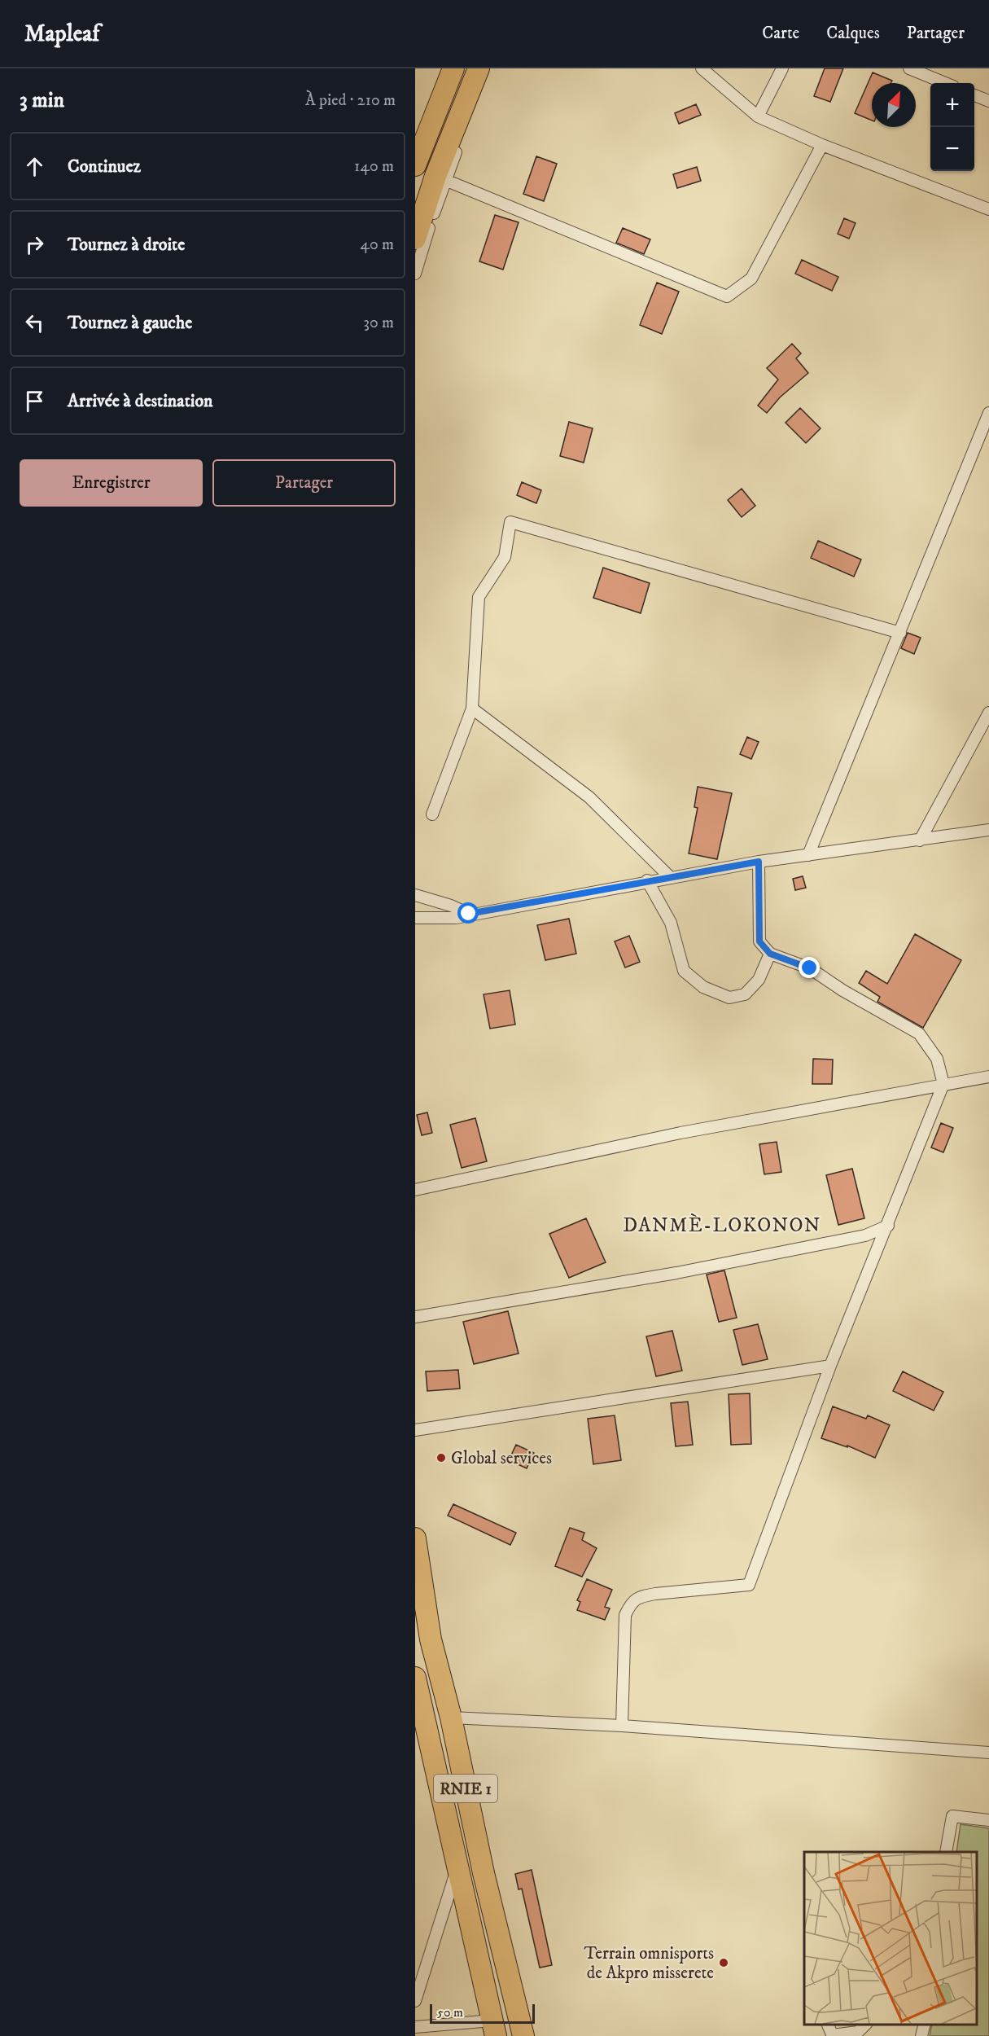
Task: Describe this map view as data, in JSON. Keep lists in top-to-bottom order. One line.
{"streets":{"highway":["RNIE 1"]},"districts":["DANMÈ-LOKONON"],"places":["Global services","Terrain omnisports de Akpro misserete"],"scale_bar":"50 m","north":"top right","page":{"header":"Mapleaf","nav":["Carte","Calques","Partager"],"heading":["3 min","À pied · 210 m"],"map_buttons":["+","−"],"list":[["Continuez","140 m"],["Tournez à droite","40 m"],["Tournez à gauche","30 m"],"Arrivée à destination"],"buttons":["Enregistrer","Partager"],"scale":"50 m"}}
